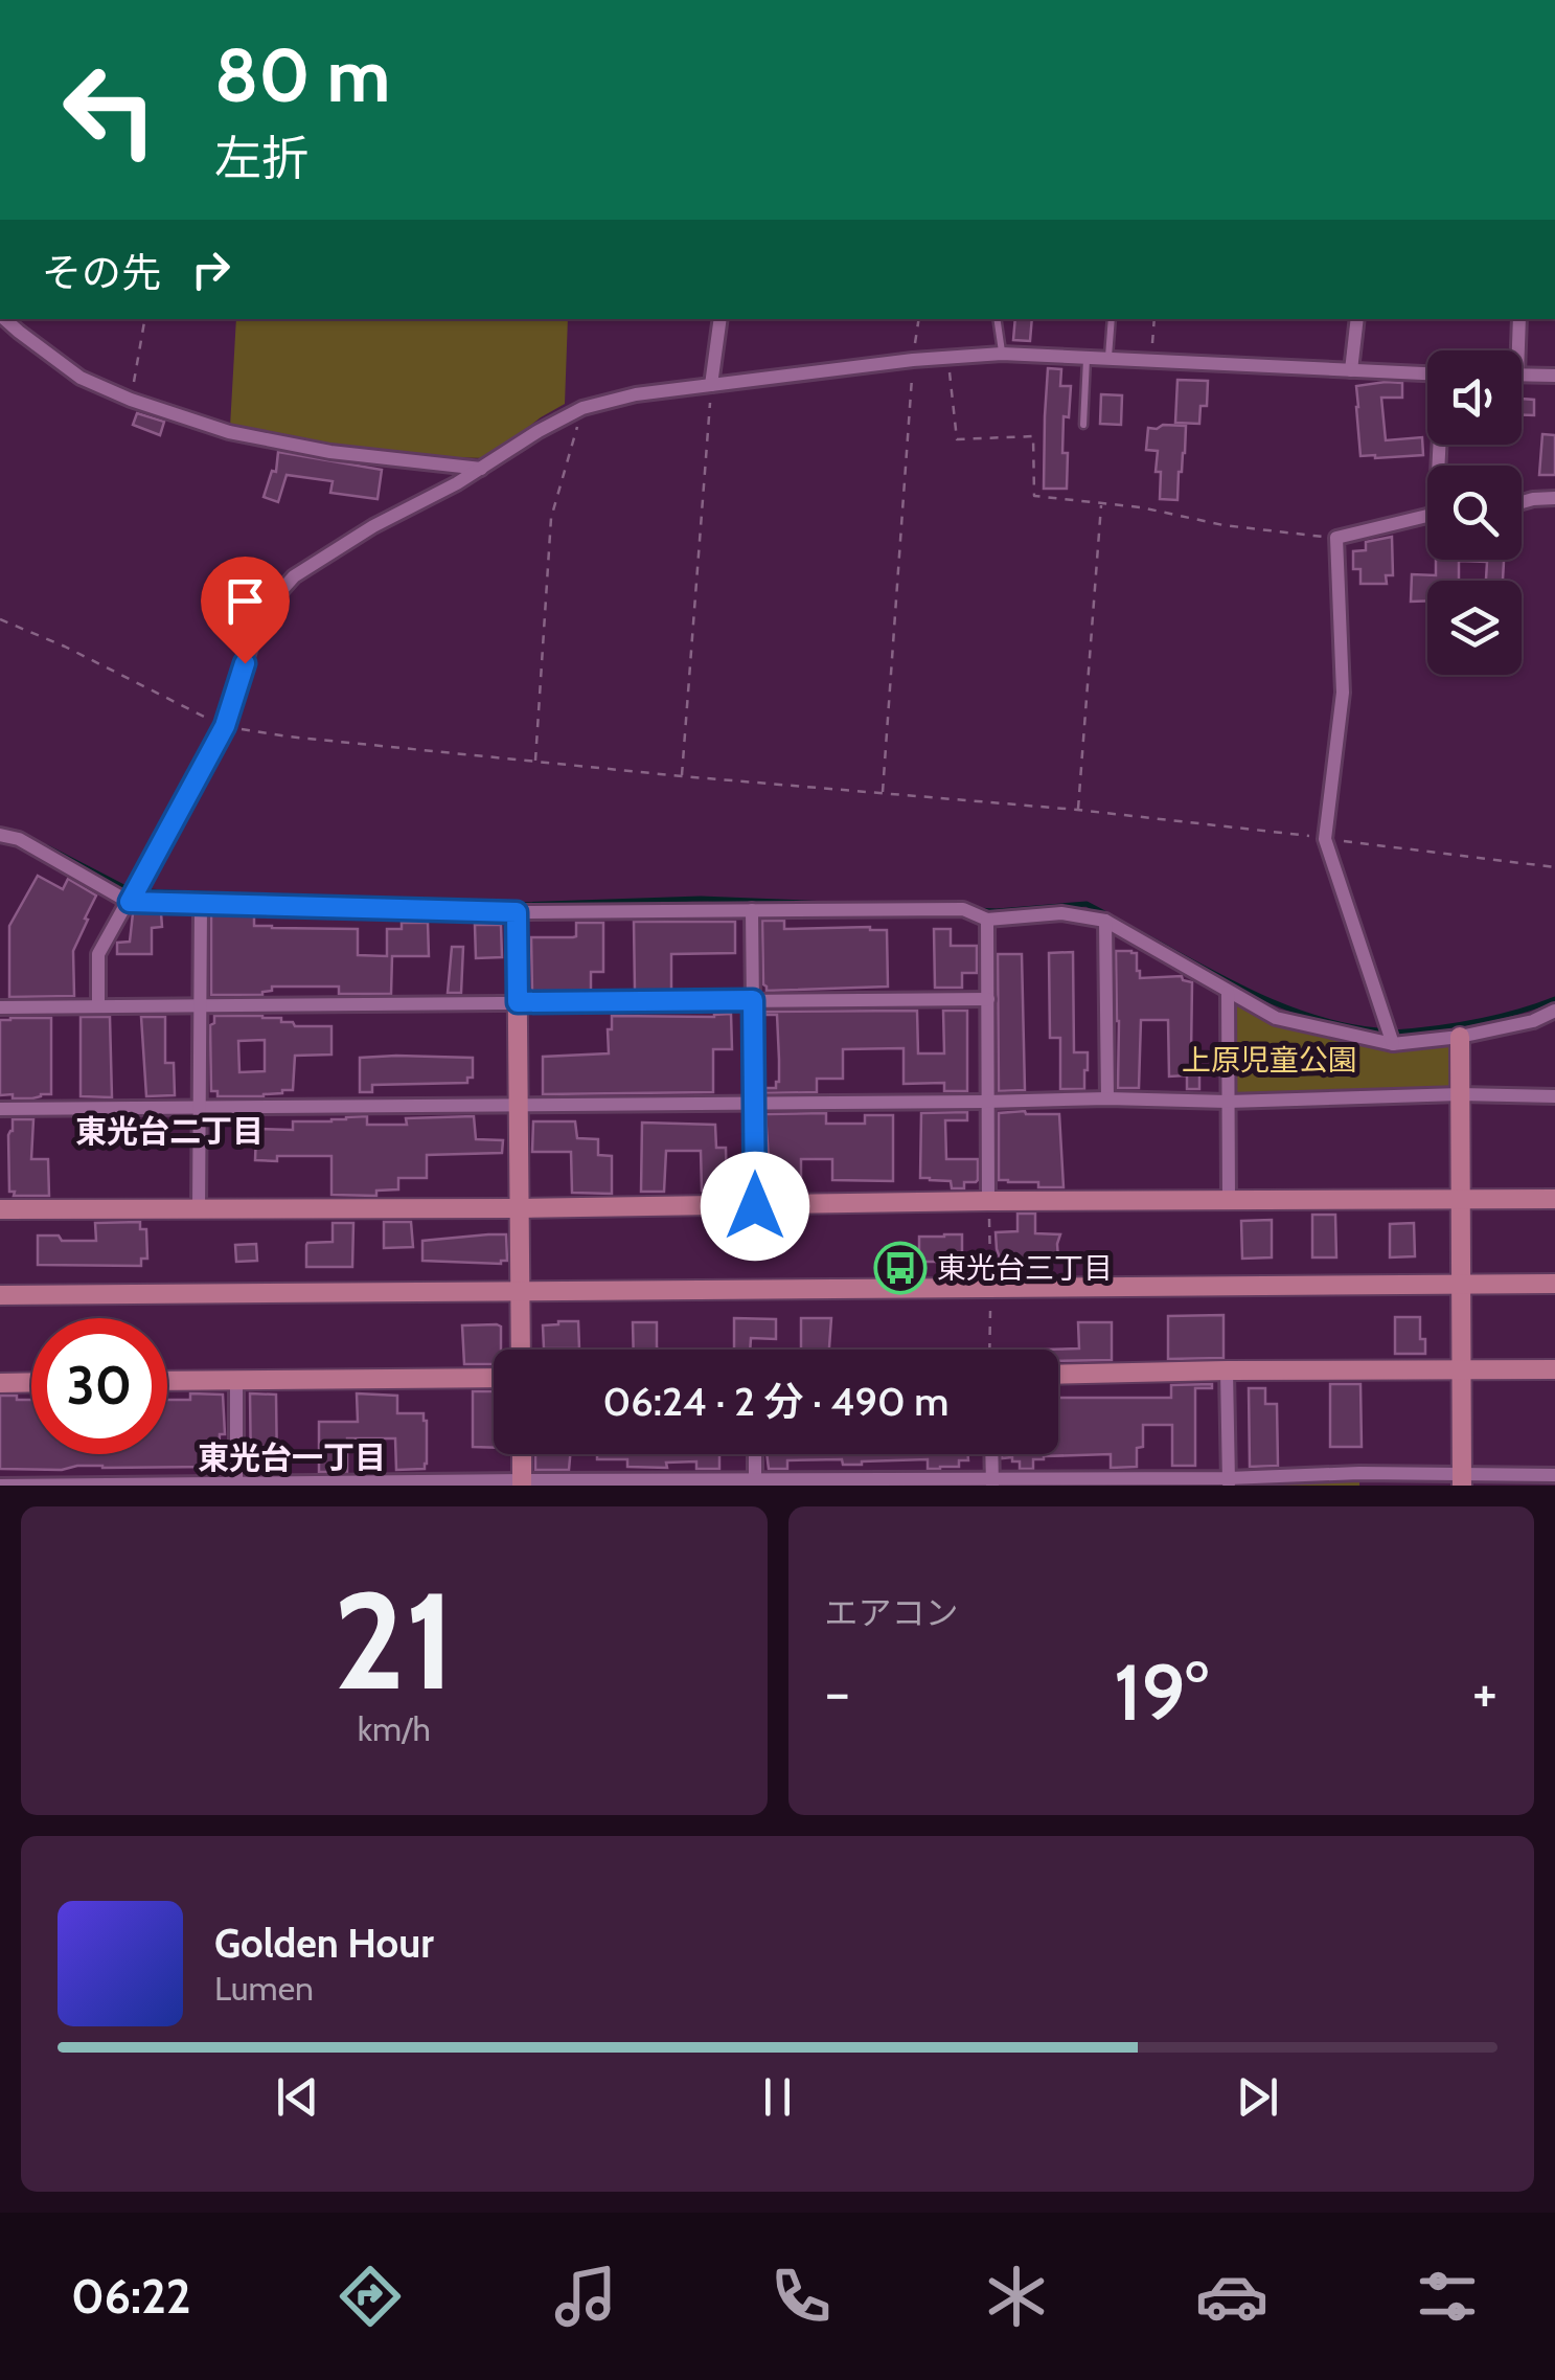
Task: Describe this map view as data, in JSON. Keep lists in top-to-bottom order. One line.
{"districts":["東光台二丁目","東光台一丁目"],"parks":["上原児童公園"],"places":{"bus stop":["東光台三丁目"]},"page":{"turn":["80 m","左折"],"then":"その先","limit":"30","trip":"06:24 · 2 分 · 490 m","tile":[["21","km/h"],"エアコン"],"heat":["−","19°","+"],"song":["Golden Hour","Lumen"],"tabs":"06:22"}}
